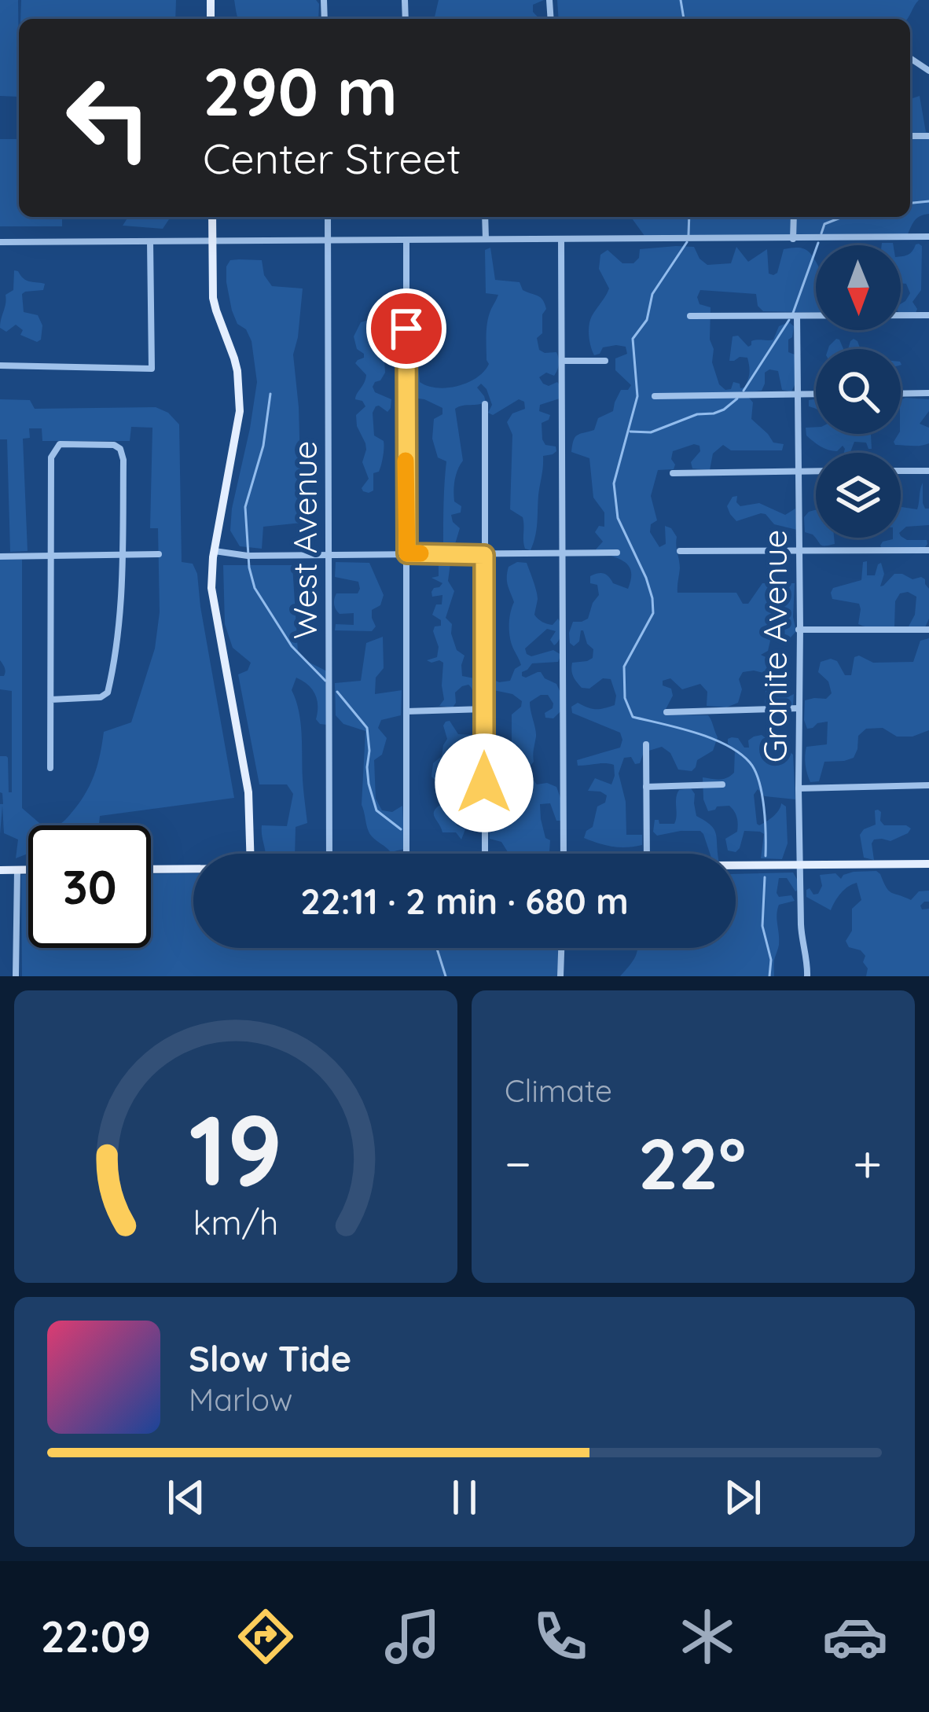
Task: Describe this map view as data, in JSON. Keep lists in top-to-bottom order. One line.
{"streets":{"street":["West Avenue","Granite Avenue"]},"north":"bottom","page":{"turn":["290 m","Center Street"],"limit":"30","trip":"22:11 · 2 min · 680 m","tile":"Climate","heat":["−","22°","+"],"song":["Slow Tide","Marlow"],"tabs":"22:09","gauge":["19","km/h"]}}
